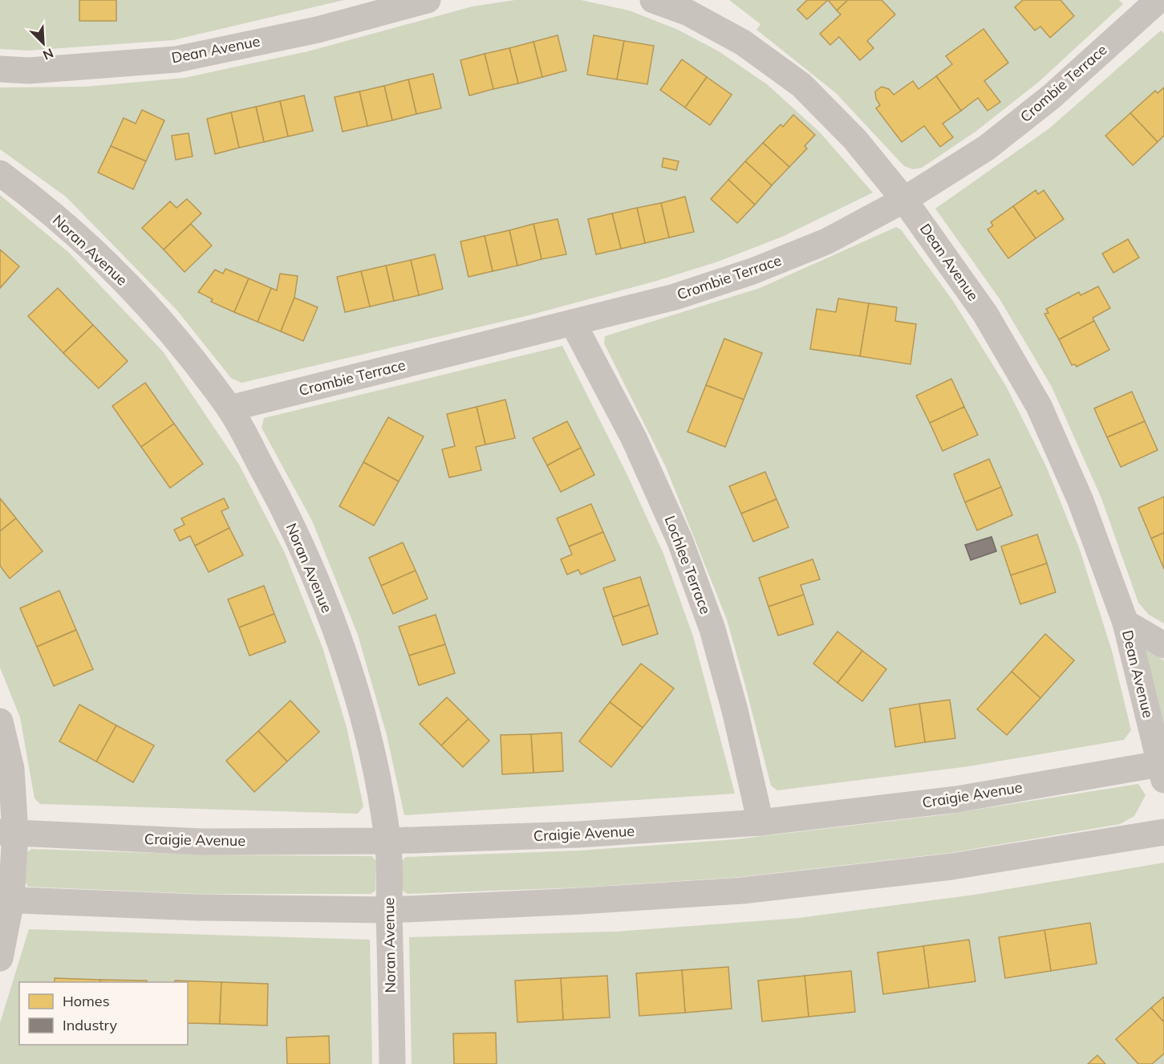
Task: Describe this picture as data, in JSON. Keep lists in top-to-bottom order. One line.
{"streets":{"street":["Dean Avenue","Crombie Terrace","Noran Avenue","Lochlee Terrace","Craigie Avenue"]},"crossings":[["Dean Avenue","Crombie Terrace"],["Dean Avenue","Craigie Avenue"],["Crombie Terrace","Noran Avenue"],["Crombie Terrace","Lochlee Terrace"],["Noran Avenue","Craigie Avenue"],["Lochlee Terrace","Craigie Avenue"]],"legend":["Homes","Industry"],"north":"bottom right"}
